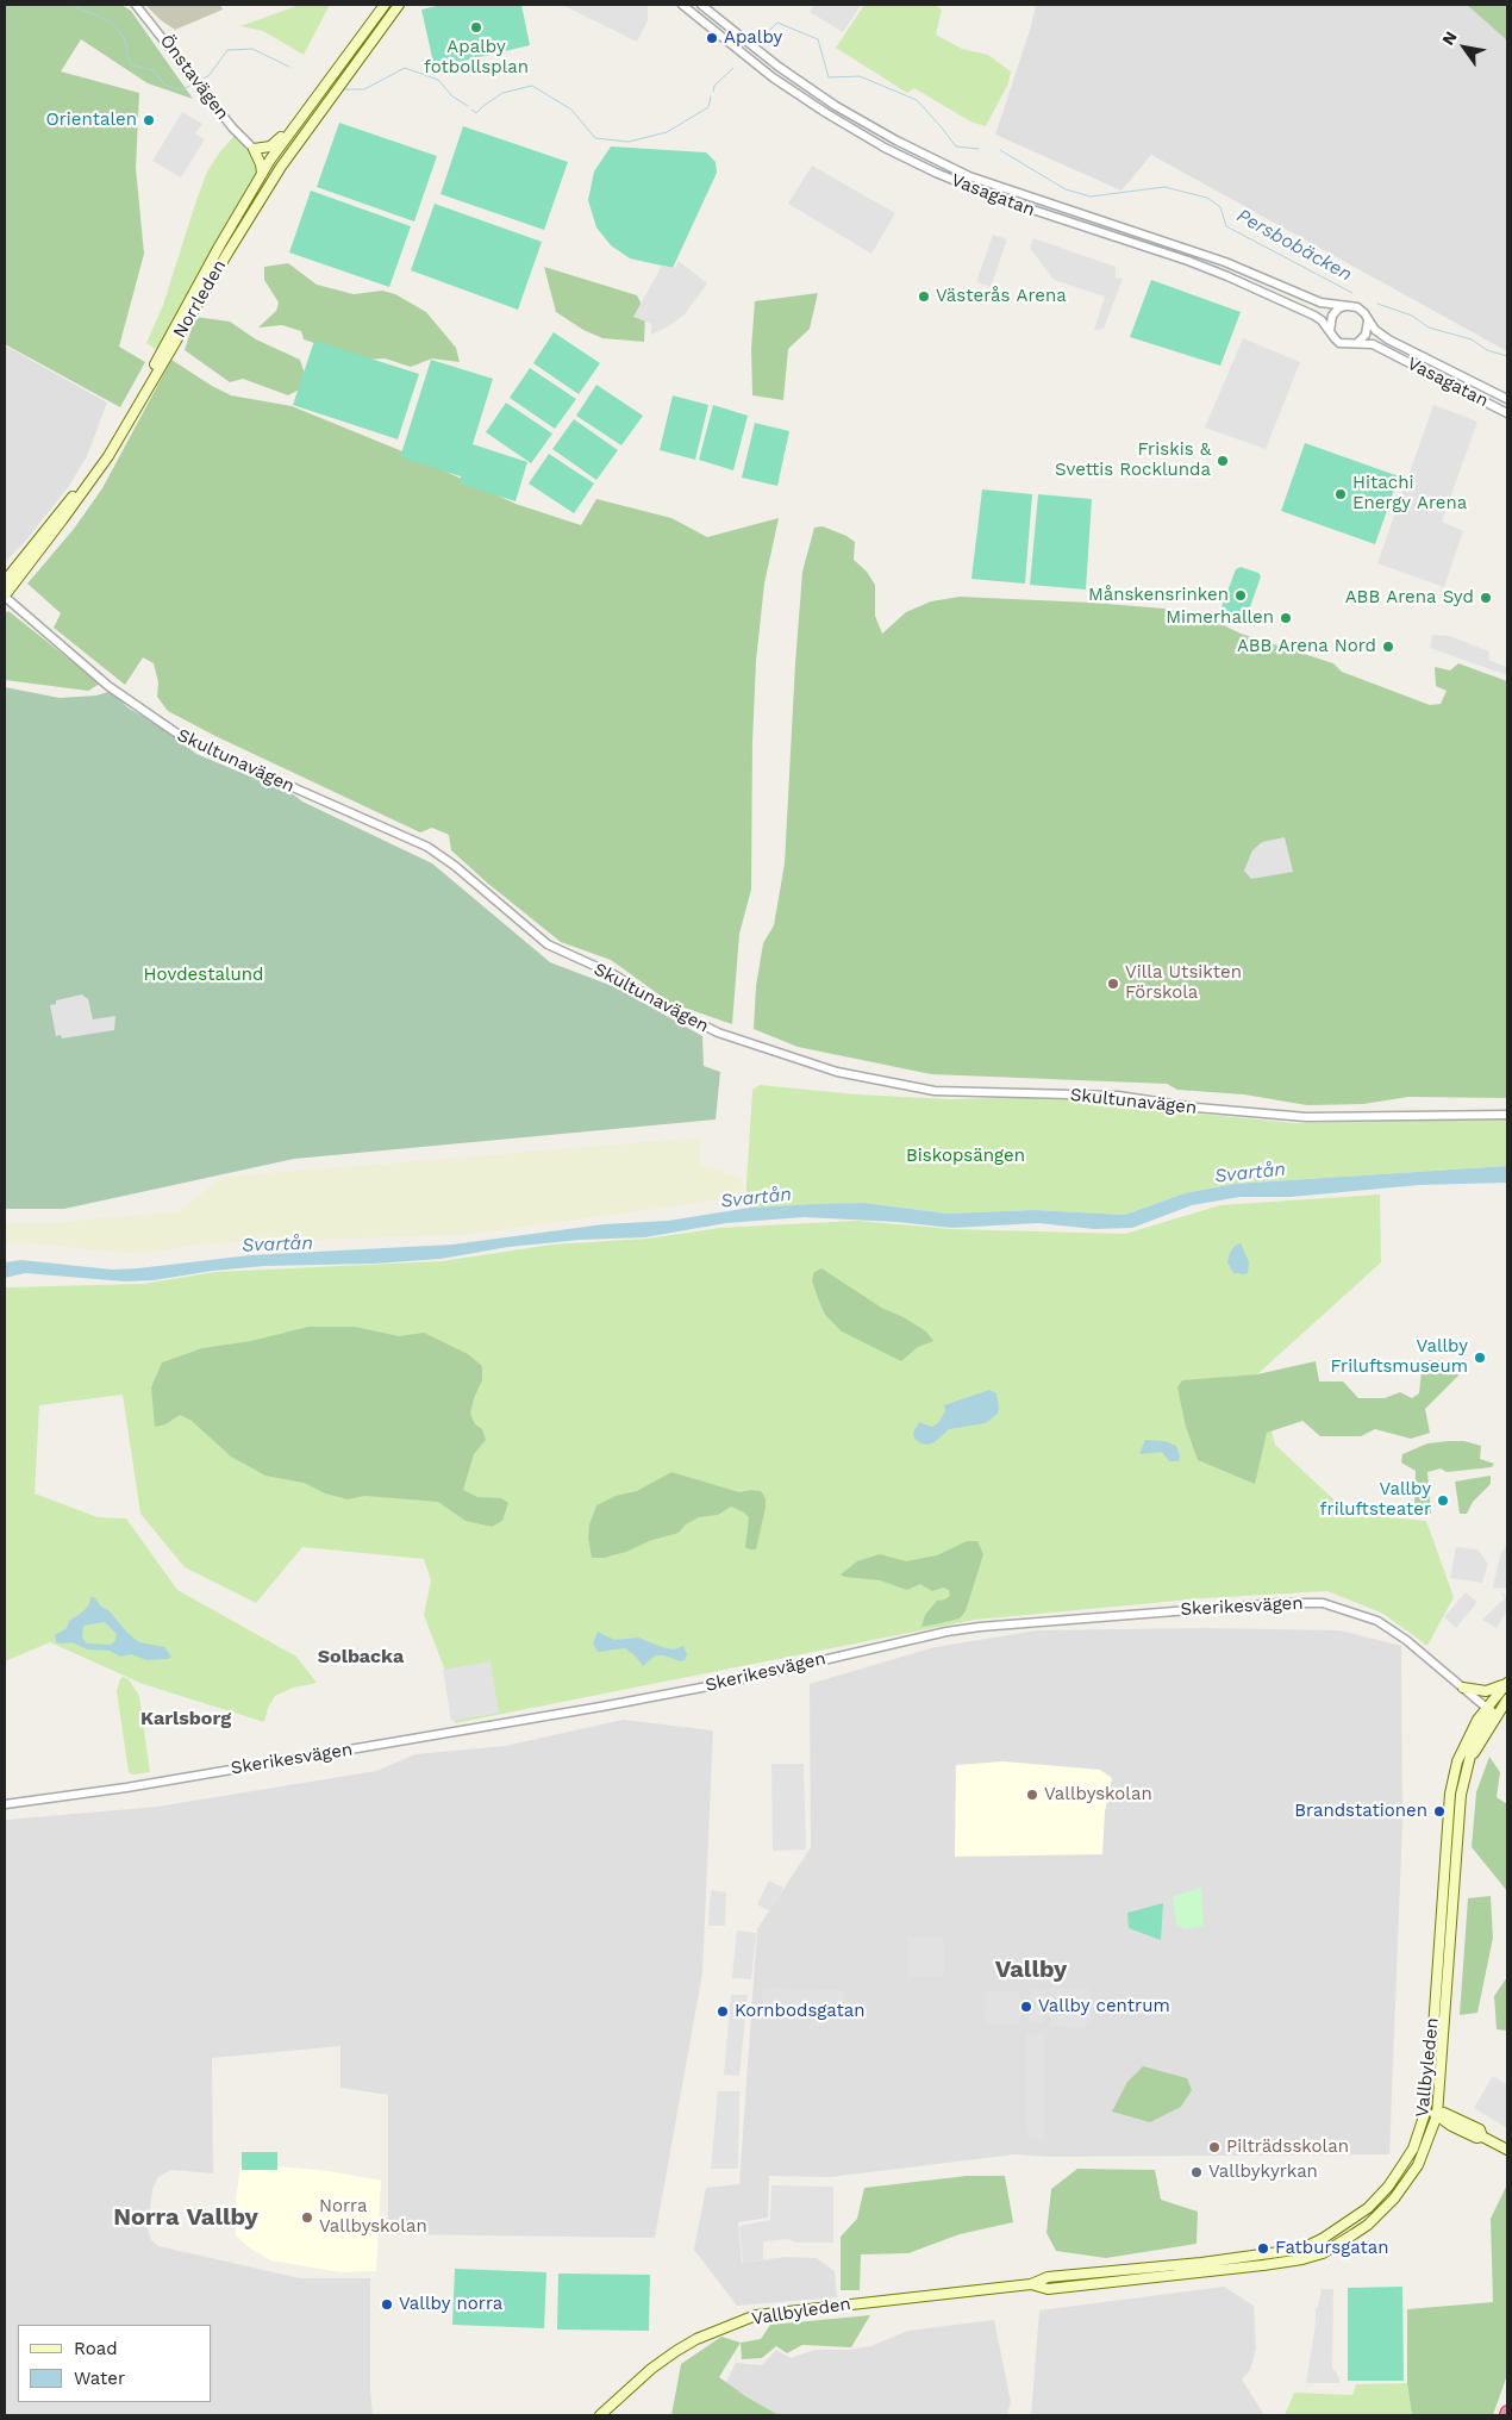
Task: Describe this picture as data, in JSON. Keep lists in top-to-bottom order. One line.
{"streets":{"main road":["Norrleden","Vallbyleden"],"street":["Önstavägen","Vasagatan","Skultunavägen","Skerikesvägen"]},"crossings":[["Norrleden","Skultunavägen"],["Skerikesvägen","Vallbyleden"]],"districts":["Solbacka","Karlsborg","Vallby","Norra Vallby"],"water":["Persbobäcken","Svartån"],"parks":["Hovdestalund","Biskopsängen"],"places":["Apalby fotbollsplan","Apalby","Orientalen","Västerås Arena","Friskis & Svettis Rocklunda","Hitachi Energy Arena","Månskensrinken","ABB Arena Syd","Mimerhallen","ABB Arena Nord","Villa Utsikten Förskola","Vallby Friluftsmuseum","Vallby friluftsteater","Vallbyskolan","Brandstationen","Vallby centrum","Kornbodsgatan","Pilträdsskolan","Vallbykyrkan","Norra Vallbyskolan","Fatbursgatan","Vallby norra"],"legend":["Road","Water"],"north":"top left"}
